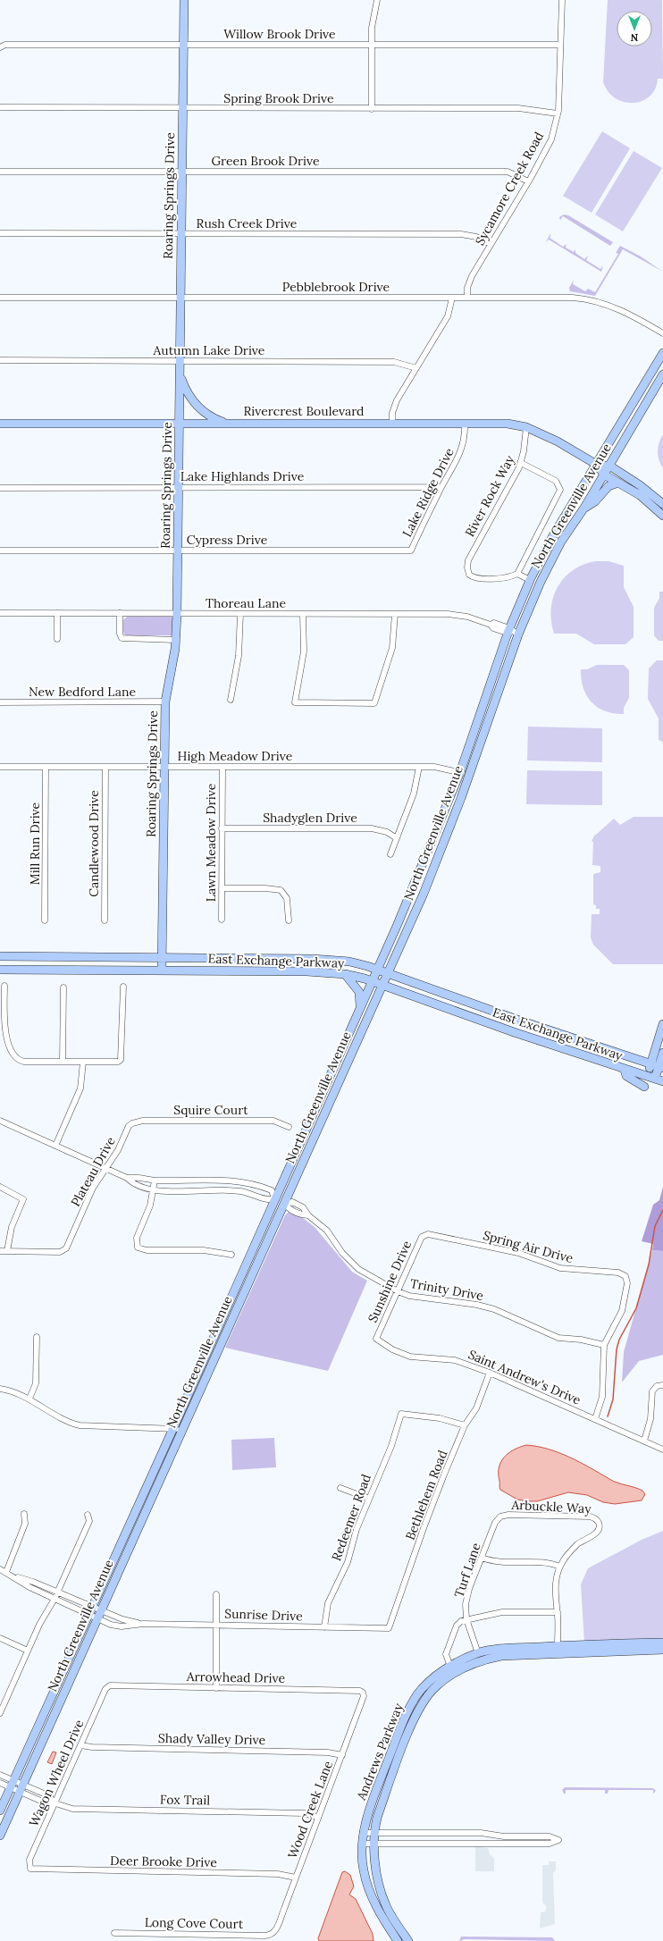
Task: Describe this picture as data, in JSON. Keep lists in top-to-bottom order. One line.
{"streets":{"main road":["Roaring Springs Drive","Rivercrest Boulevard","North Greenville Avenue","East Exchange Parkway","Andrews Parkway"],"street":["Willow Brook Drive","Spring Brook Drive","Green Brook Drive","Sycamore Creek Road","Rush Creek Drive","Pebblebrook Drive","Autumn Lake Drive","Lake Highlands Drive","Lake Ridge Drive","River Rock Way","Cypress Drive","Thoreau Lane","New Bedford Lane","High Meadow Drive","Shadyglen Drive","Lawn Meadow Drive","Mill Run Drive","Candlewood Drive","Squire Court","Plateau Drive","Spring Air Drive","Sunshine Drive","Trinity Drive","Saint Andrew's Drive","Bethlehem Road","Arbuckle Way","Redeemer Road","Turf Lane","Sunrise Drive","Arrowhead Drive","Shady Valley Drive","Wagon Wheel Drive","Fox Trail","Wood Creek Lane","Deer Brooke Drive","Long Cove Court"]},"crossings":[["Willow Brook Drive","Sycamore Creek Road"],["Willow Brook Drive","Roaring Springs Drive"],["Spring Brook Drive","Sycamore Creek Road"],["Spring Brook Drive","Roaring Springs Drive"],["Green Brook Drive","Sycamore Creek Road"],["Green Brook Drive","Roaring Springs Drive"],["Sycamore Creek Road","Rush Creek Drive"],["Sycamore Creek Road","Pebblebrook Drive"],["Roaring Springs Drive","Rush Creek Drive"],["Roaring Springs Drive","Pebblebrook Drive"],["Roaring Springs Drive","Autumn Lake Drive"],["Roaring Springs Drive","Rivercrest Boulevard"],["Roaring Springs Drive","Lake Highlands Drive"],["Roaring Springs Drive","Cypress Drive"],["Roaring Springs Drive","Thoreau Lane"],["Roaring Springs Drive","New Bedford Lane"],["Roaring Springs Drive","High Meadow Drive"],["Roaring Springs Drive","East Exchange Parkway"],["Rivercrest Boulevard","Lake Ridge Drive"],["Rivercrest Boulevard","River Rock Way"],["Rivercrest Boulevard","North Greenville Avenue"],["Lake Highlands Drive","Lake Ridge Drive"],["Lake Ridge Drive","Cypress Drive"],["North Greenville Avenue","Thoreau Lane"],["North Greenville Avenue","High Meadow Drive"],["North Greenville Avenue","East Exchange Parkway"],["North Greenville Avenue","Trinity Drive"],["North Greenville Avenue","Sunrise Drive"],["North Greenville Avenue","Fox Trail"],["High Meadow Drive","Lawn Meadow Drive"],["High Meadow Drive","Mill Run Drive"],["High Meadow Drive","Candlewood Drive"],["Shadyglen Drive","Lawn Meadow Drive"],["Squire Court","Plateau Drive"],["Spring Air Drive","Sunshine Drive"],["Spring Air Drive","Trinity Drive"],["Sunshine Drive","Trinity Drive"],["Sunshine Drive","Saint Andrew's Drive"],["Saint Andrew's Drive","Bethlehem Road"],["Bethlehem Road","Redeemer Road"],["Bethlehem Road","Sunrise Drive"],["Arbuckle Way","Turf Lane"],["Redeemer Road","Sunrise Drive"],["Turf Lane","Andrews Parkway"],["Arrowhead Drive","Wagon Wheel Drive"],["Arrowhead Drive","Wood Creek Lane"],["Shady Valley Drive","Wagon Wheel Drive"],["Shady Valley Drive","Wood Creek Lane"],["Wagon Wheel Drive","Fox Trail"],["Wagon Wheel Drive","Deer Brooke Drive"],["Fox Trail","Wood Creek Lane"],["Wood Creek Lane","Deer Brooke Drive"],["Wood Creek Lane","Long Cove Court"]],"north":"bottom"}
